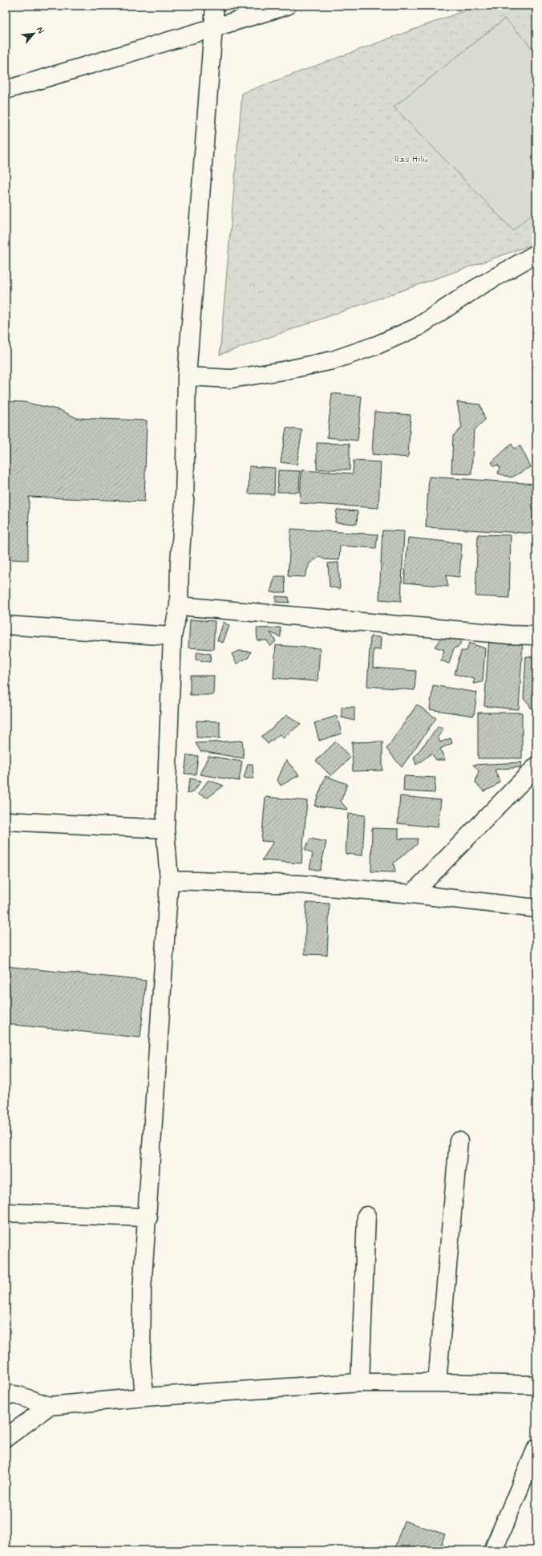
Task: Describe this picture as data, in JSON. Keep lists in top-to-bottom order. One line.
{"parks":["Ras Hilu"],"north":"top right"}
